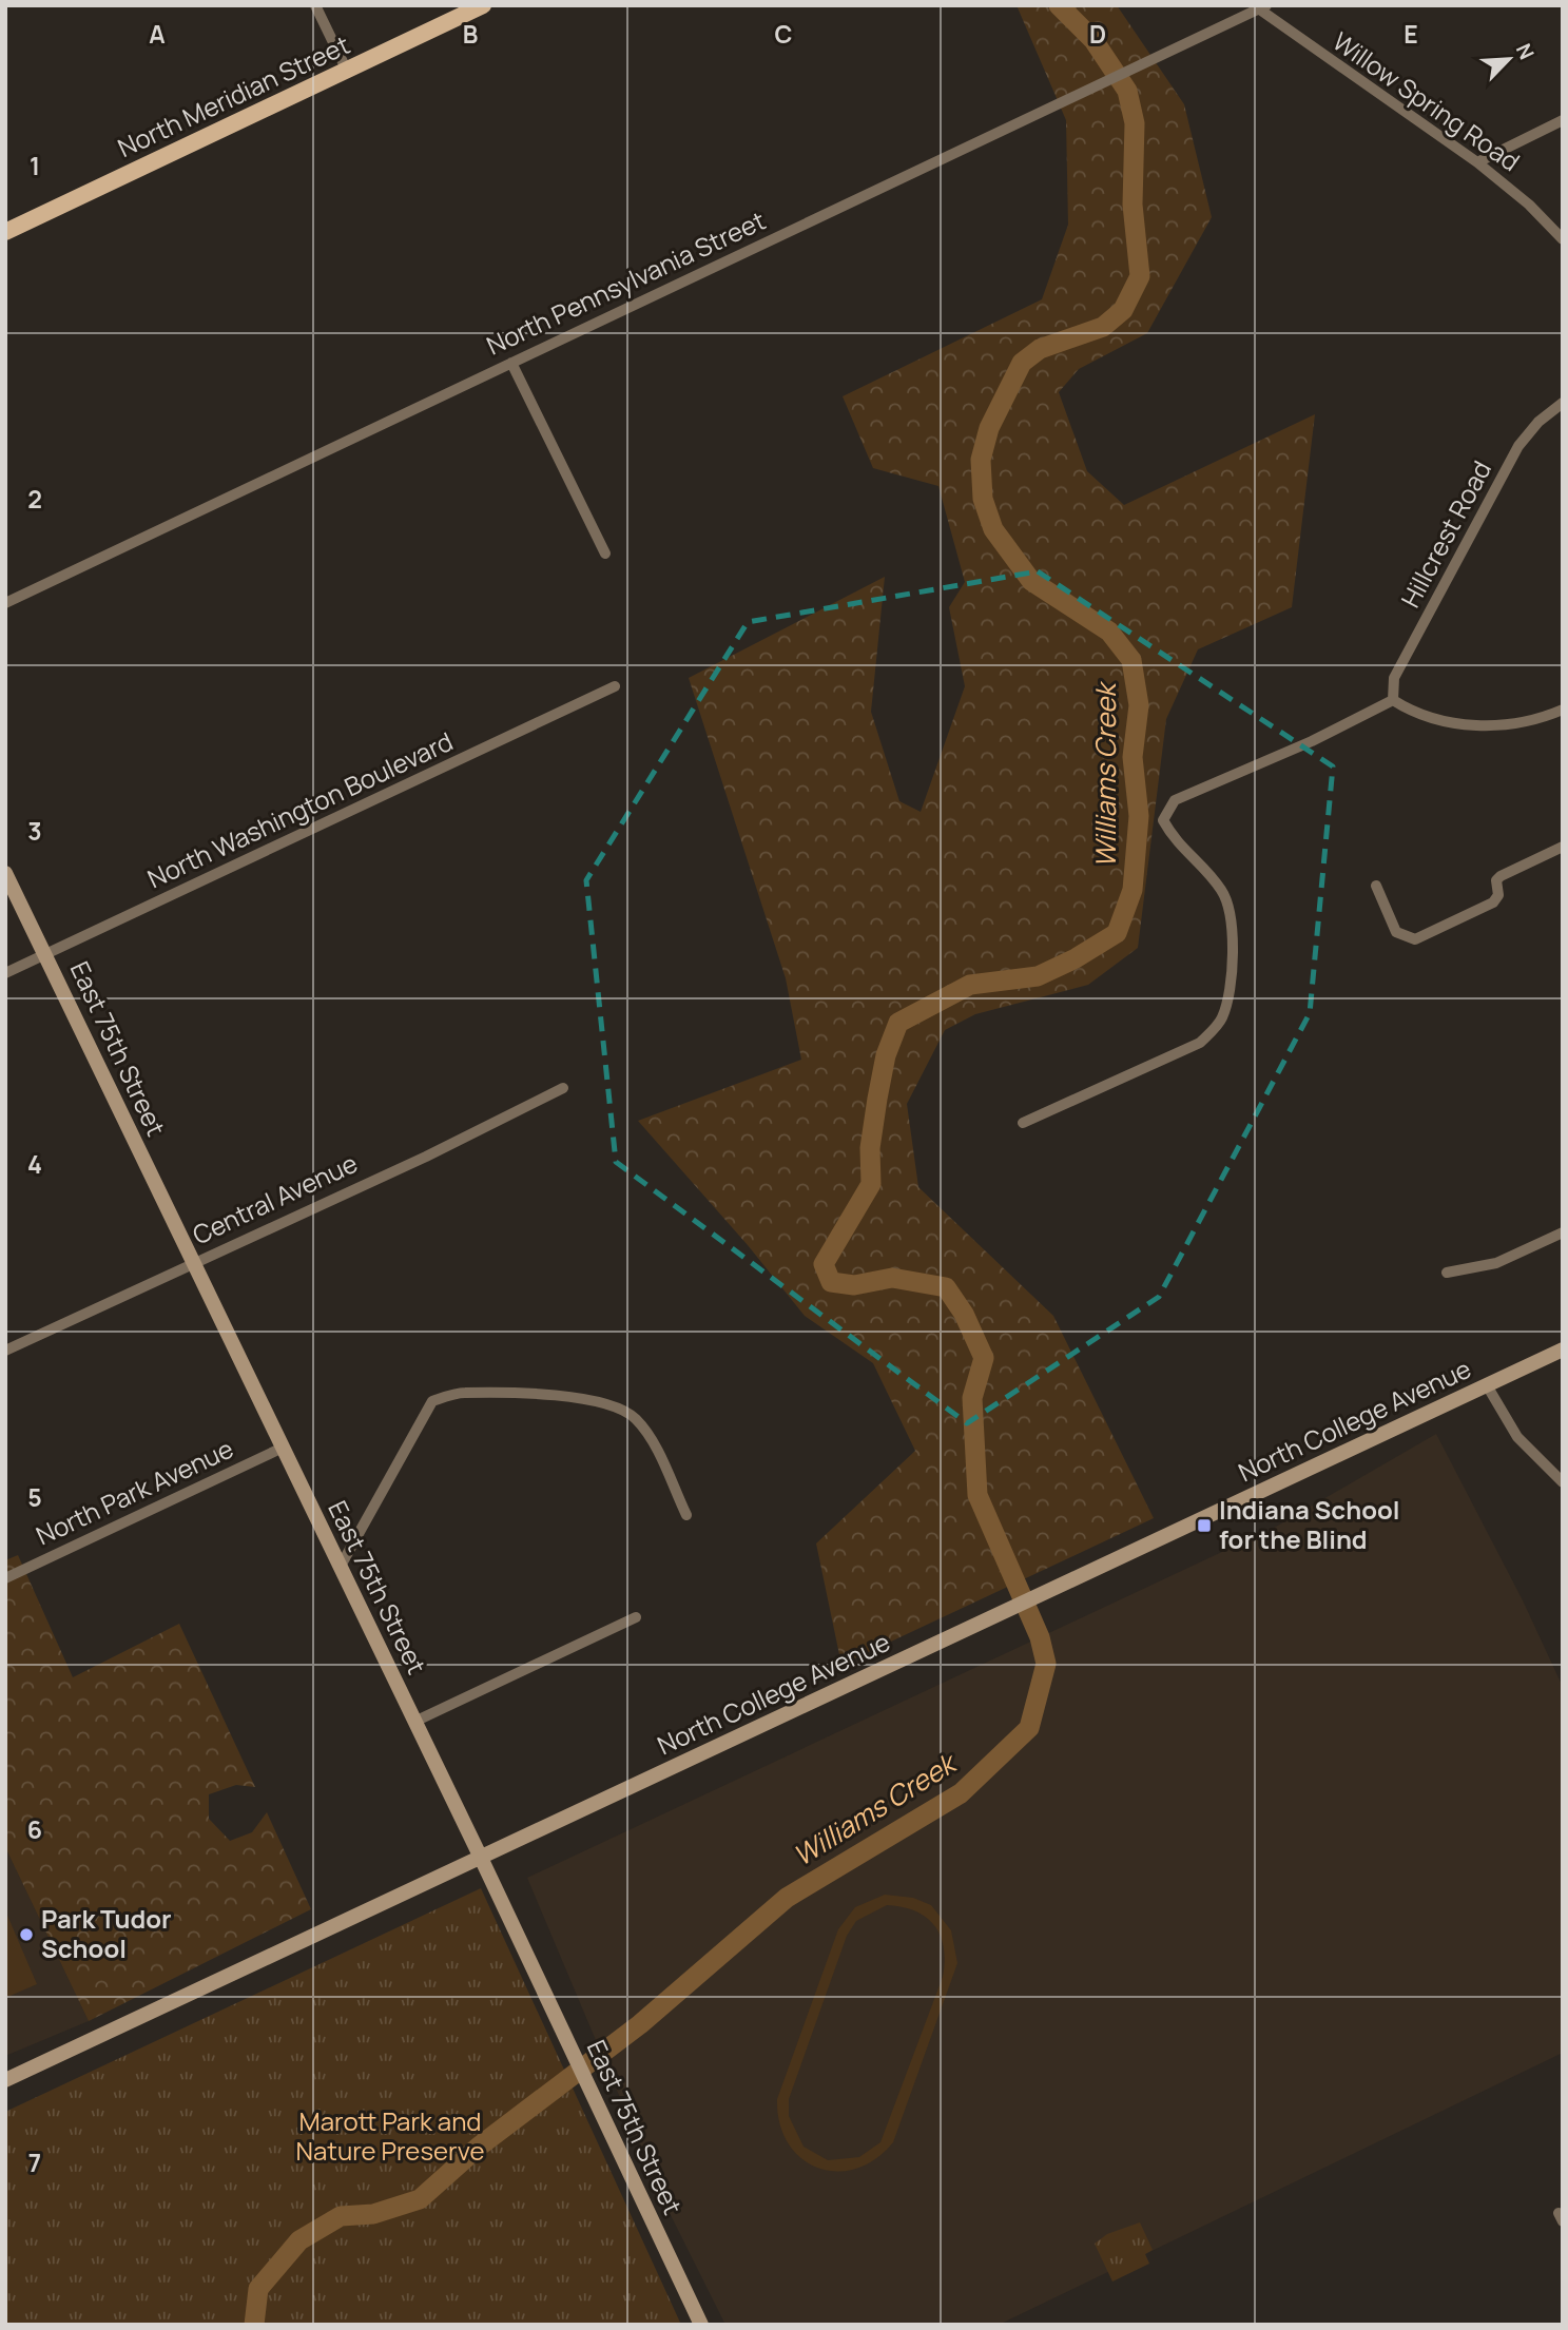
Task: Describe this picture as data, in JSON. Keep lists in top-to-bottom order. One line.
{"streets":{"main road":["North Meridian Street","East 75th Street","North College Avenue"],"street":["Willow Spring Road","North Pennsylvania Street","Hillcrest Road","North Washington Boulevard","Central Avenue","North Park Avenue"]},"crossings":[["Willow Spring Road","North Pennsylvania Street"],["North Washington Boulevard","East 75th Street"],["East 75th Street","Central Avenue"],["East 75th Street","North College Avenue"],["East 75th Street","North Park Avenue"]],"water":["Williams Creek"],"parks":["Marott Park and Nature Preserve"],"places":{"transit":["Indiana School for the Blind"],"other":["Park Tudor School"]},"north":"top right","grid":{"columns":["A","B","C","D","E"],"rows":["1","2","3","4","5","6","7"]}}
